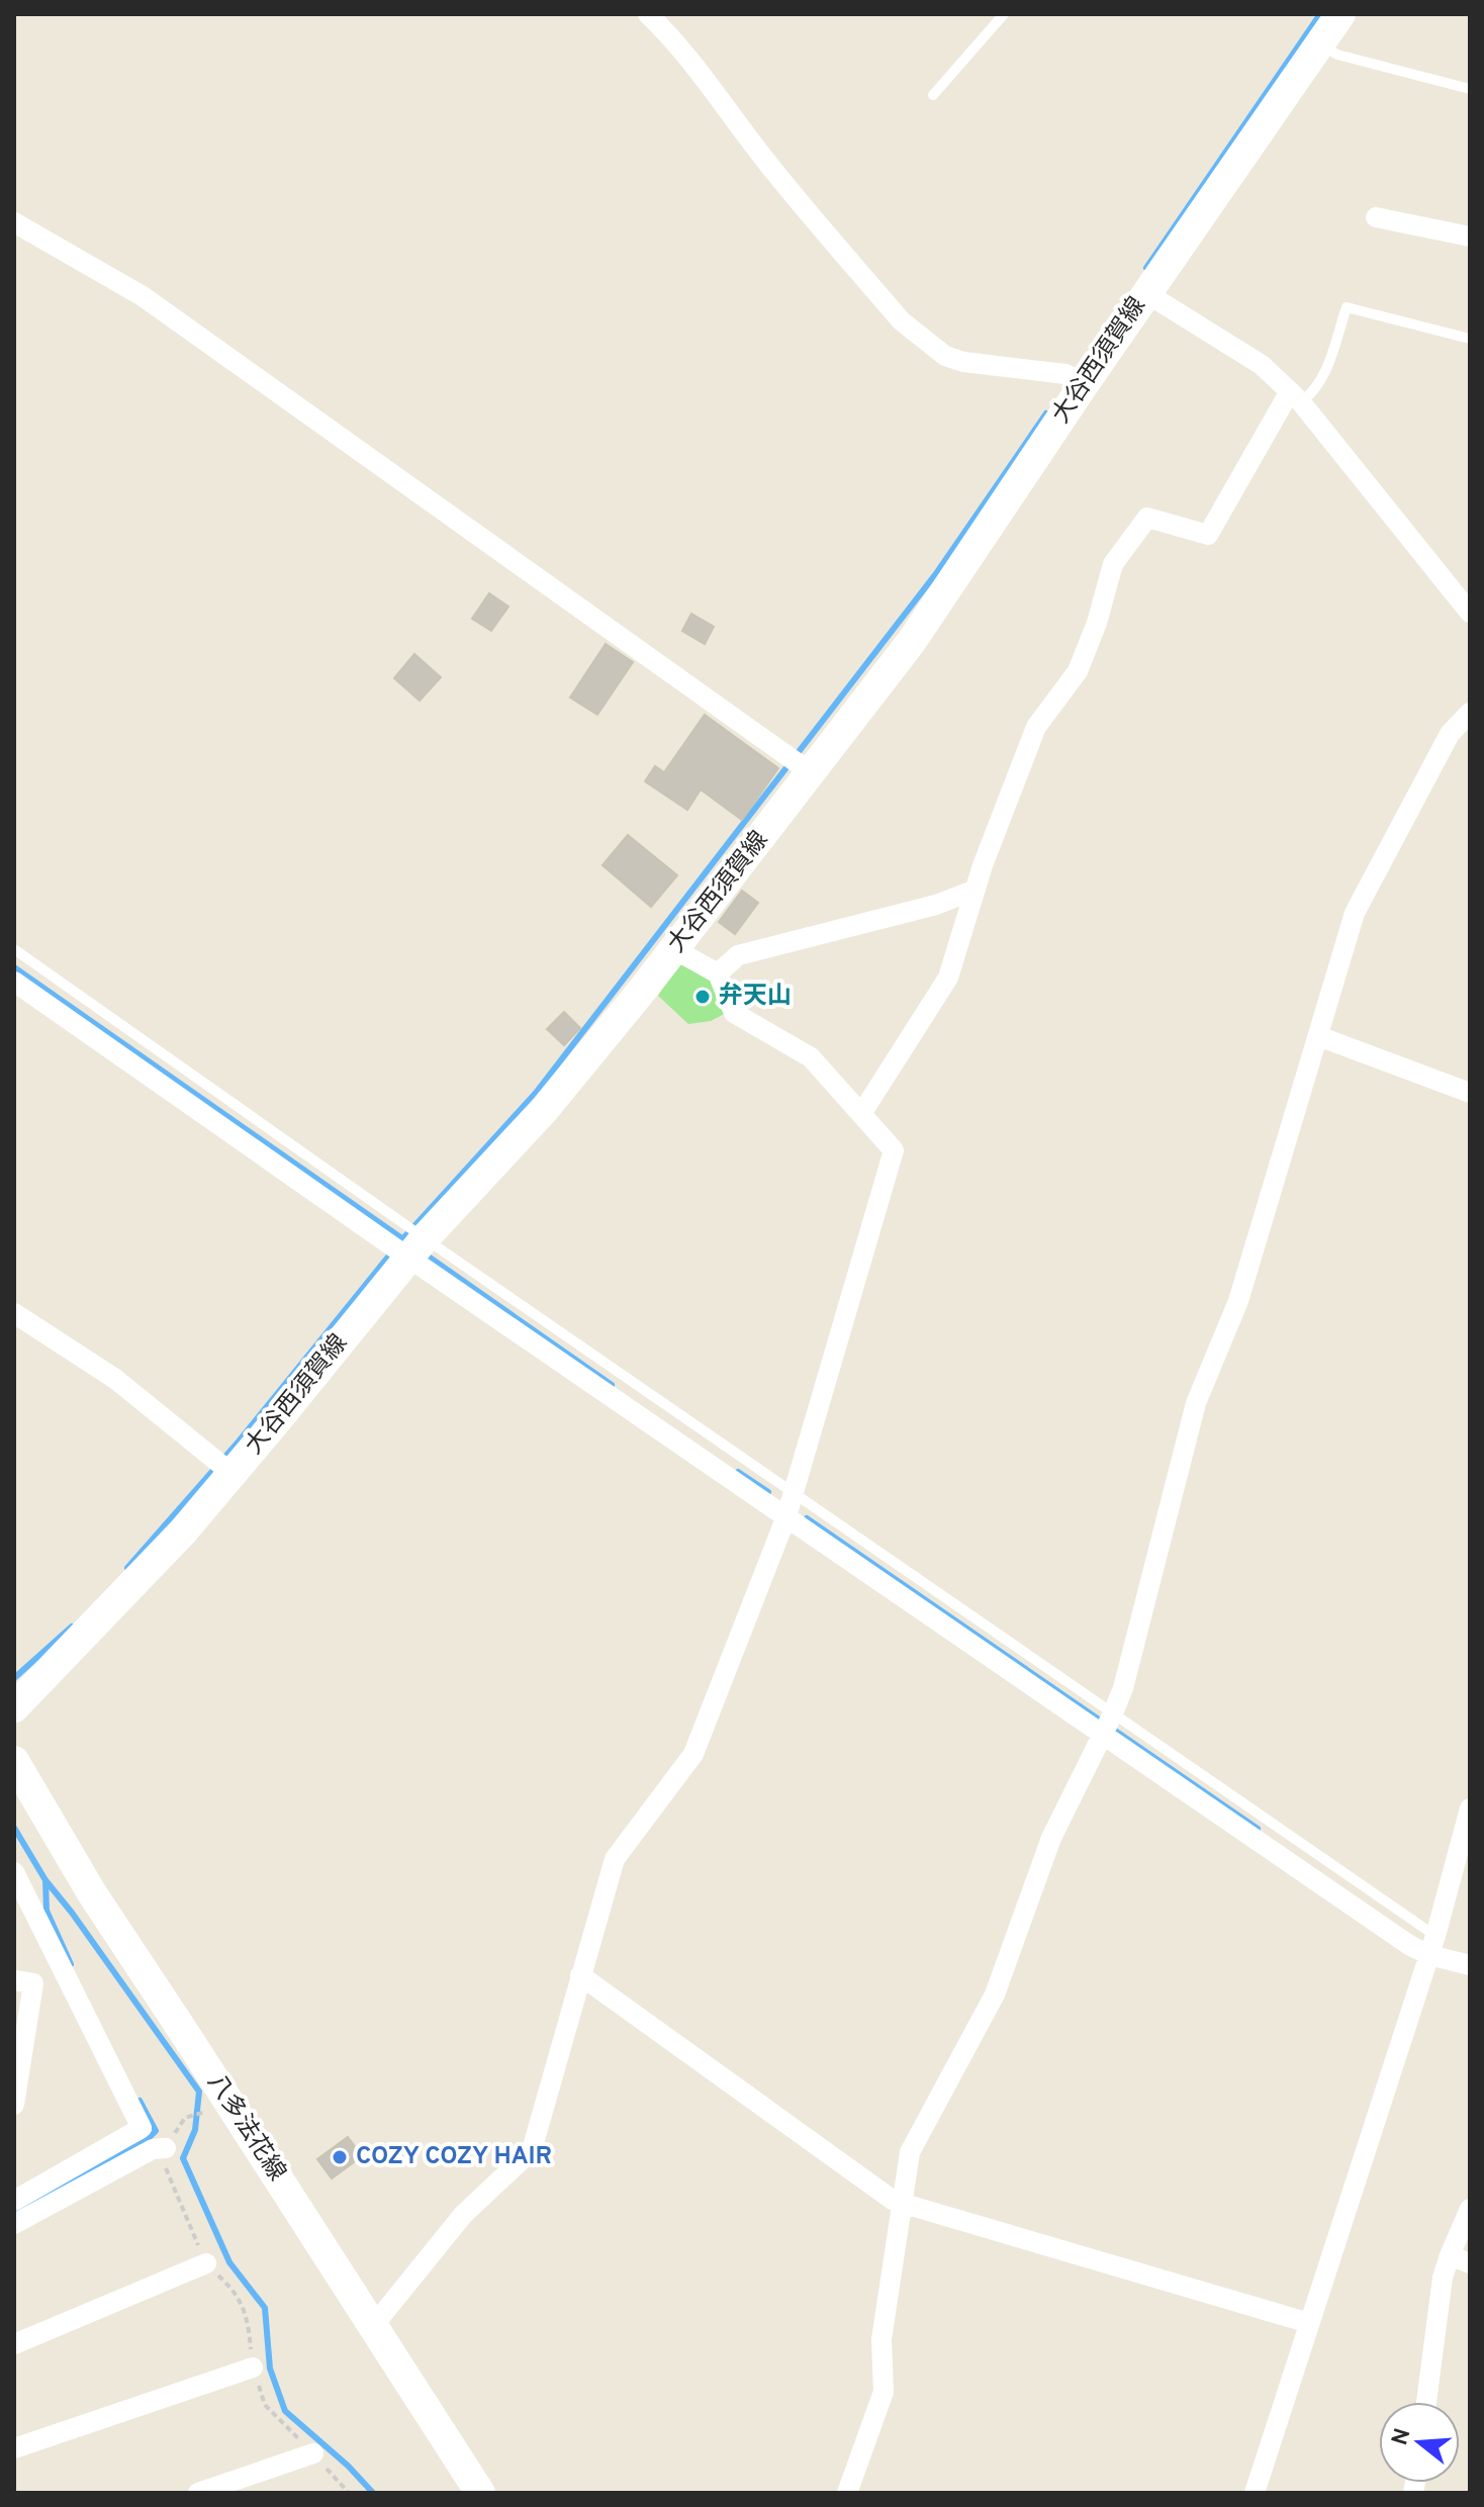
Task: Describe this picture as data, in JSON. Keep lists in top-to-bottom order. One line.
{"streets":{"main road":["大谷西須賀線","八多法花線"]},"places":["弁天山","COZY COZY HAIR"],"north":"left"}
